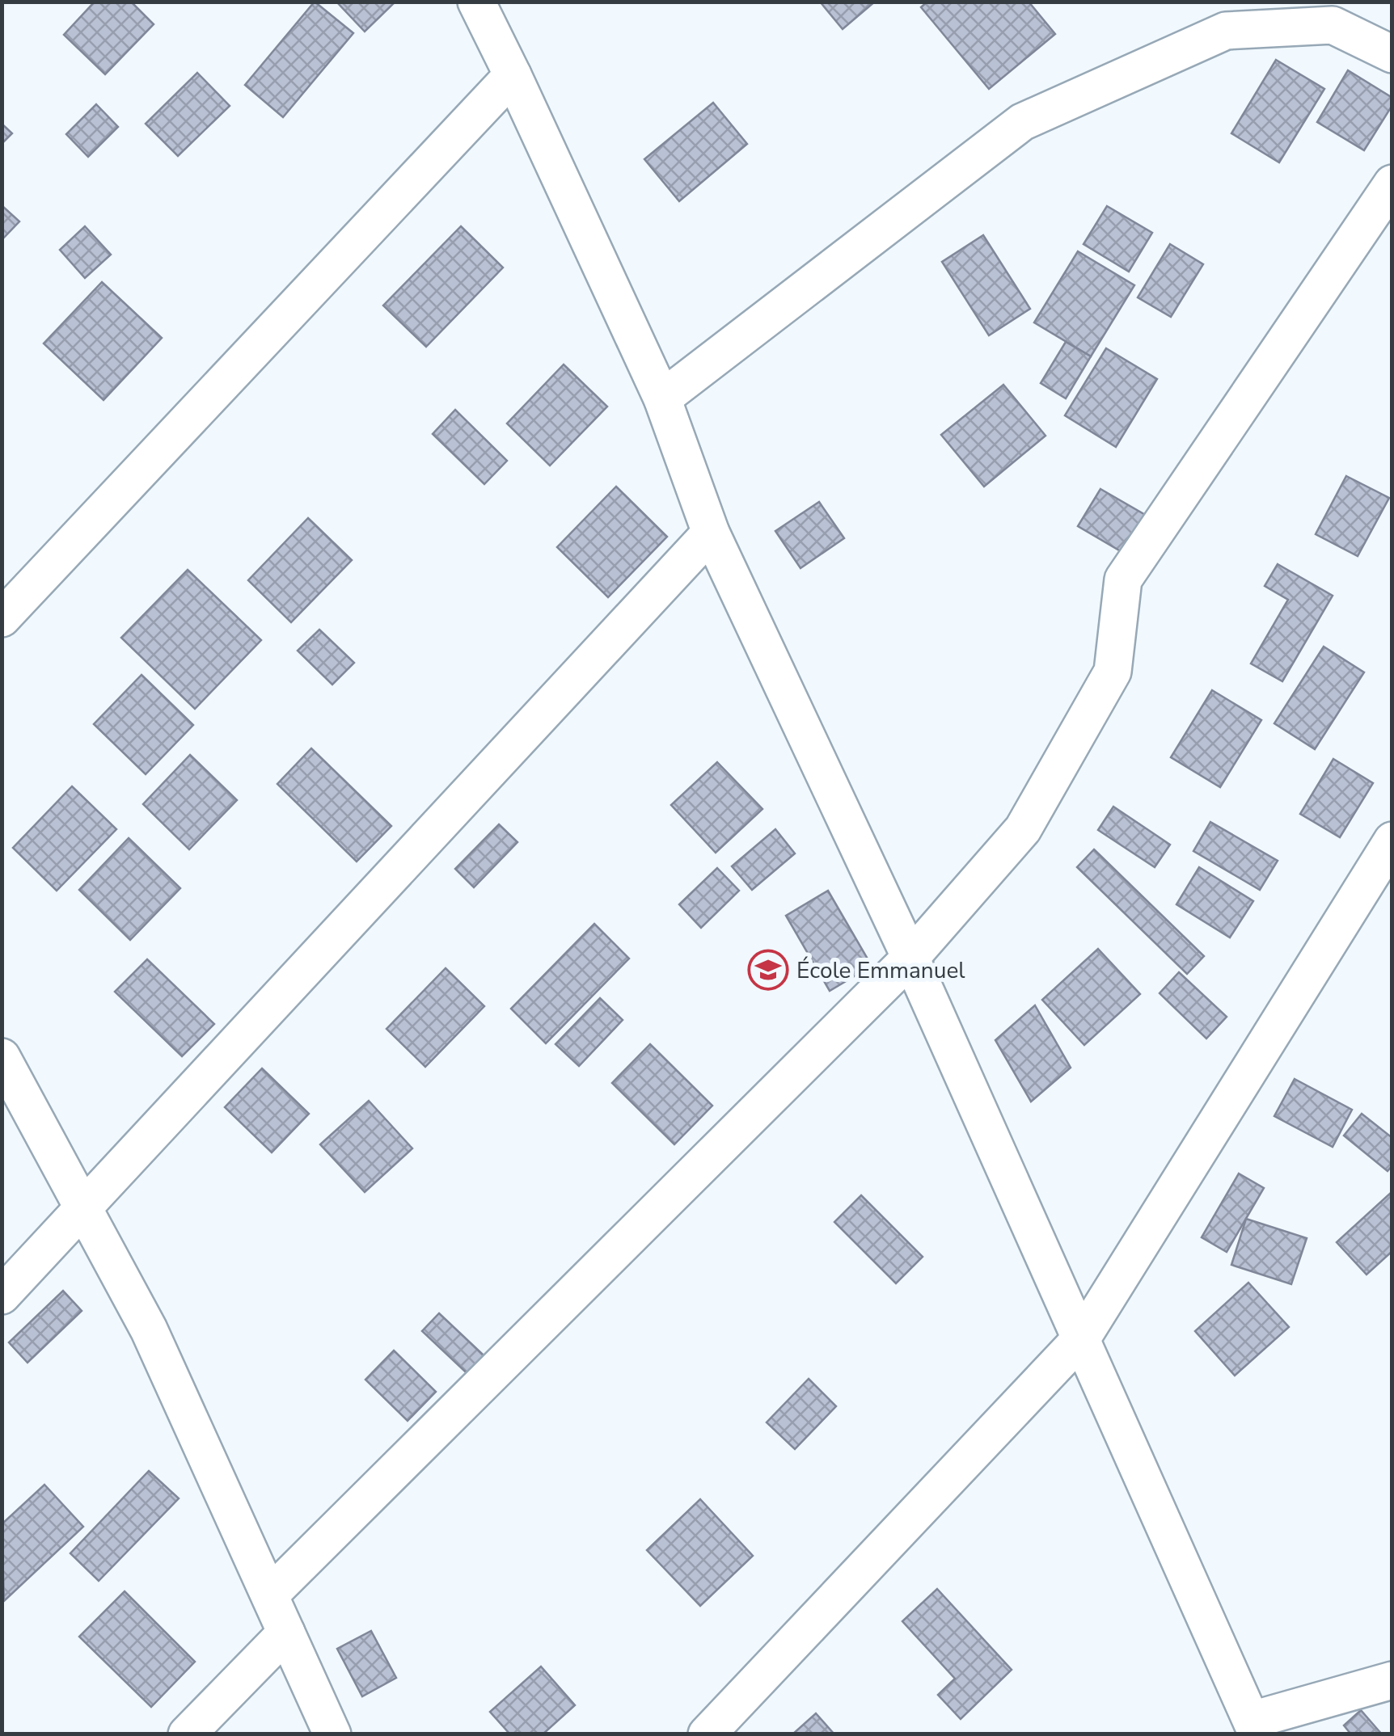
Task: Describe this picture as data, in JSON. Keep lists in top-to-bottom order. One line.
{"places":{"school or university":["École Emmanuel"]}}
